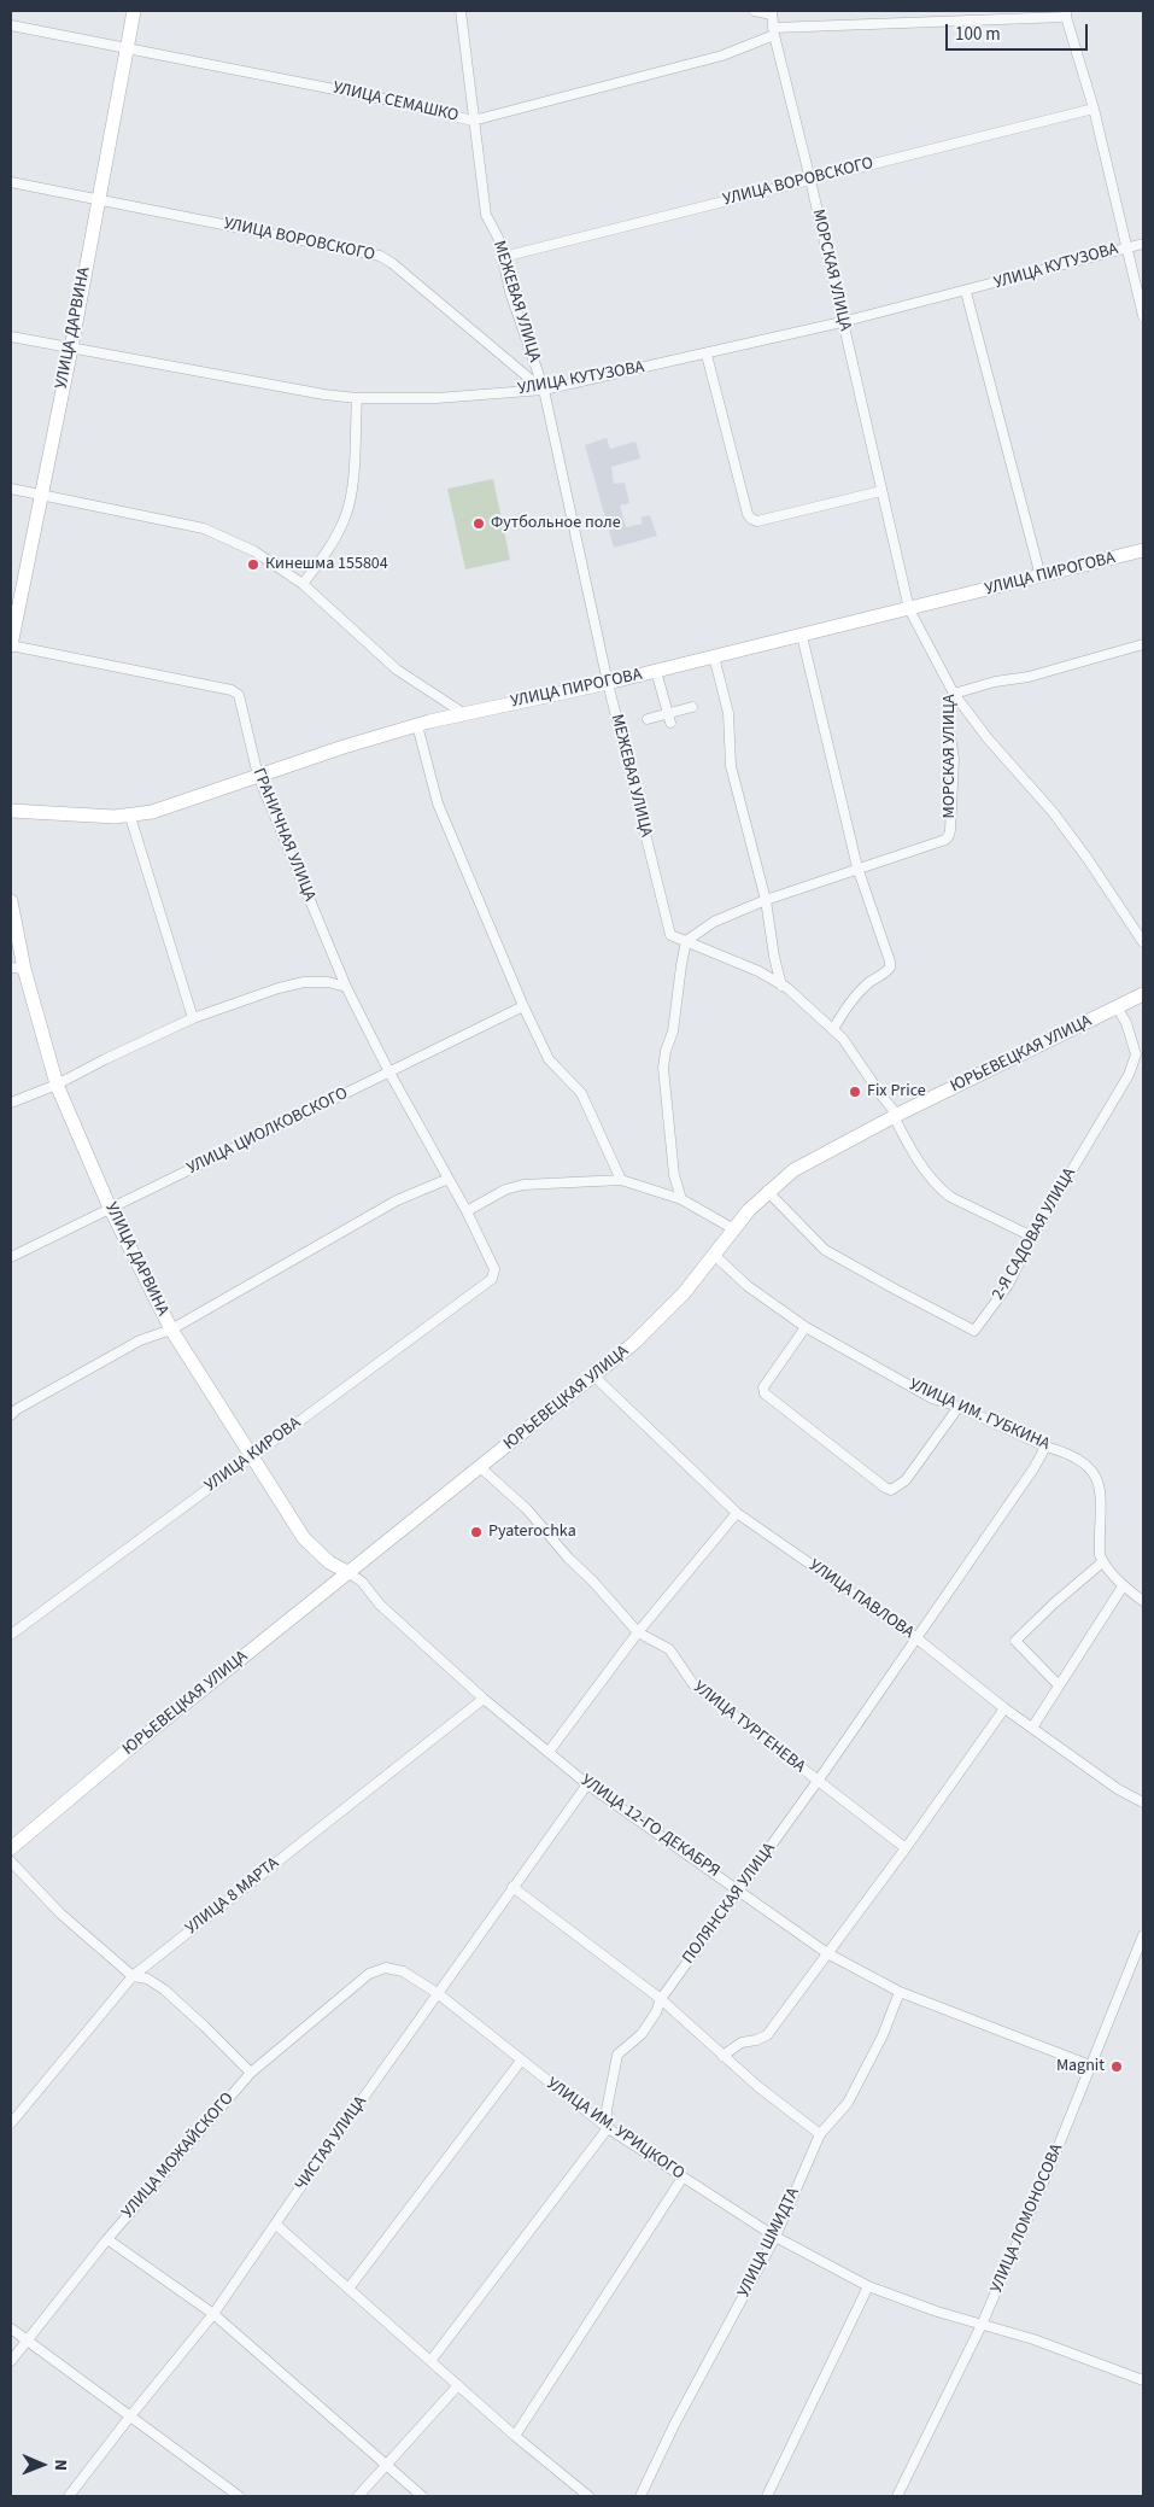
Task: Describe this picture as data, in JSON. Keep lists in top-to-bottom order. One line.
{"streets":{"street":["УЛИЦА СЕМАШКО","УЛИЦА ВОРОВСКОГО","УЛИЦА КУТУЗОВА","МОРСКАЯ УЛИЦА","МЕЖЕВАЯ УЛИЦА","УЛИЦА ДАРВИНА","УЛИЦА ПИРОГОВА","ГРАНИЧНАЯ УЛИЦА","ЮРЬЕВЕЦКАЯ УЛИЦА","УЛИЦА ЦИОЛКОВСКОГО","2-Я САДОВАЯ УЛИЦА","УЛИЦА ИМ. ГУБКИНА","УЛИЦА КИРОВА","УЛИЦА ПАВЛОВА","УЛИЦА ТУРГЕНЕВА","УЛИЦА 12-ГО ДЕКАБРЯ","УЛИЦА 8 МАРТА","ПОЛЯНСКАЯ УЛИЦА","УЛИЦА ИМ. УРИЦКОГО","ЧИСТАЯ УЛИЦА","УЛИЦА МОЖАЙСКОГО","УЛИЦА ЛОМОНОСОВА","УЛИЦА ШМИДТА"]},"crossings":[["УЛИЦА СЕМАШКО","МОРСКАЯ УЛИЦА"],["УЛИЦА СЕМАШКО","МЕЖЕВАЯ УЛИЦА"],["УЛИЦА СЕМАШКО","УЛИЦА ДАРВИНА"],["УЛИЦА ВОРОВСКОГО","УЛИЦА КУТУЗОВА"],["УЛИЦА ВОРОВСКОГО","МОРСКАЯ УЛИЦА"],["УЛИЦА ВОРОВСКОГО","МЕЖЕВАЯ УЛИЦА"],["УЛИЦА ВОРОВСКОГО","УЛИЦА ДАРВИНА"],["УЛИЦА КУТУЗОВА","МОРСКАЯ УЛИЦА"],["УЛИЦА КУТУЗОВА","МЕЖЕВАЯ УЛИЦА"],["УЛИЦА КУТУЗОВА","УЛИЦА ДАРВИНА"],["МОРСКАЯ УЛИЦА","МЕЖЕВАЯ УЛИЦА"],["МОРСКАЯ УЛИЦА","УЛИЦА ПИРОГОВА"],["МЕЖЕВАЯ УЛИЦА","УЛИЦА ПИРОГОВА"],["МЕЖЕВАЯ УЛИЦА","ЮРЬЕВЕЦКАЯ УЛИЦА"],["МЕЖЕВАЯ УЛИЦА","2-Я САДОВАЯ УЛИЦА"],["УЛИЦА ДАРВИНА","ГРАНИЧНАЯ УЛИЦА"],["УЛИЦА ДАРВИНА","ЮРЬЕВЕЦКАЯ УЛИЦА"],["УЛИЦА ДАРВИНА","УЛИЦА ЦИОЛКОВСКОГО"],["УЛИЦА ДАРВИНА","УЛИЦА КИРОВА"],["УЛИЦА ДАРВИНА","УЛИЦА 12-ГО ДЕКАБРЯ"],["УЛИЦА ПИРОГОВА","ГРАНИЧНАЯ УЛИЦА"],["ЮРЬЕВЕЦКАЯ УЛИЦА","2-Я САДОВАЯ УЛИЦА"],["ЮРЬЕВЕЦКАЯ УЛИЦА","УЛИЦА ИМ. ГУБКИНА"],["ЮРЬЕВЕЦКАЯ УЛИЦА","УЛИЦА ПАВЛОВА"],["ЮРЬЕВЕЦКАЯ УЛИЦА","УЛИЦА ТУРГЕНЕВА"],["ЮРЬЕВЕЦКАЯ УЛИЦА","УЛИЦА 12-ГО ДЕКАБРЯ"],["УЛИЦА ИМ. ГУБКИНА","ПОЛЯНСКАЯ УЛИЦА"],["УЛИЦА ПАВЛОВА","ПОЛЯНСКАЯ УЛИЦА"],["УЛИЦА ТУРГЕНЕВА","ПОЛЯНСКАЯ УЛИЦА"],["УЛИЦА 12-ГО ДЕКАБРЯ","УЛИЦА 8 МАРТА"],["УЛИЦА 12-ГО ДЕКАБРЯ","ПОЛЯНСКАЯ УЛИЦА"],["УЛИЦА 12-ГО ДЕКАБРЯ","ЧИСТАЯ УЛИЦА"],["УЛИЦА 12-ГО ДЕКАБРЯ","УЛИЦА ЛОМОНОСОВА"],["УЛИЦА 12-ГО ДЕКАБРЯ","УЛИЦА ШМИДТА"],["ПОЛЯНСКАЯ УЛИЦА","УЛИЦА ИМ. УРИЦКОГО"],["УЛИЦА ИМ. УРИЦКОГО","ЧИСТАЯ УЛИЦА"],["УЛИЦА ИМ. УРИЦКОГО","УЛИЦА МОЖАЙСКОГО"],["УЛИЦА ИМ. УРИЦКОГО","УЛИЦА ЛОМОНОСОВА"],["УЛИЦА ИМ. УРИЦКОГО","УЛИЦА ШМИДТА"]],"places":["Футбольное поле","Кинешма 155804","Fix Price","Pyaterochka","Magnit"],"scale_bar":"100 m","north":"right"}
